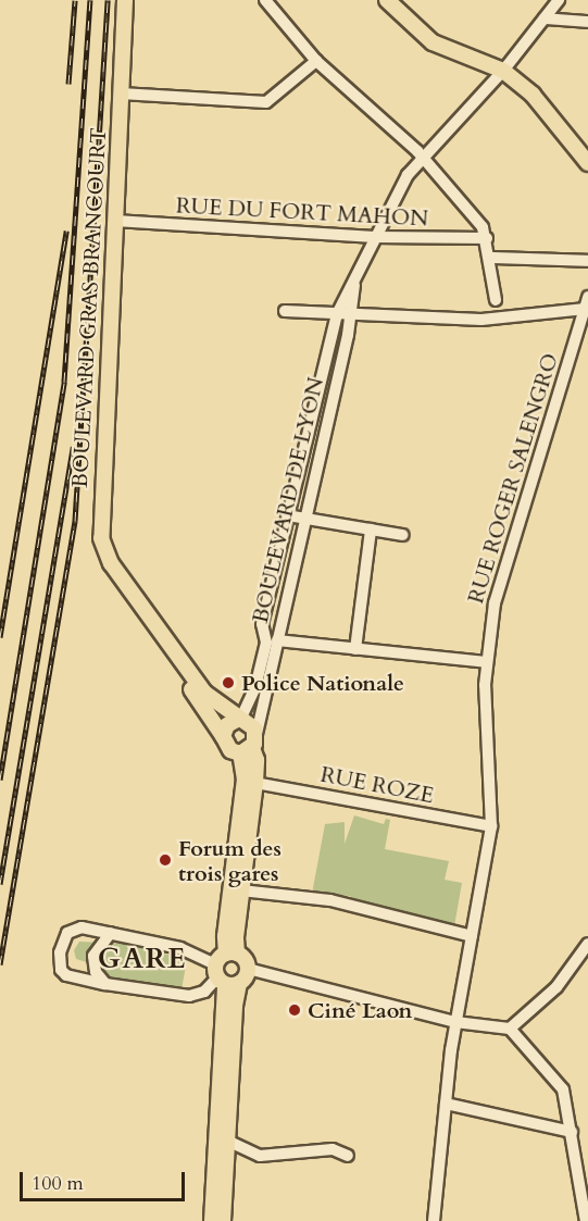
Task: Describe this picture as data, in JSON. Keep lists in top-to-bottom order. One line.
{"streets":{"main road":["BOULEVARD GRAS BRANCOURT","BOULEVARD DE LYON"],"street":["RUE DU FORT MAHON","RUE ROGER SALENGRO","RUE ROZE"]},"crossings":[["RUE DU FORT MAHON","BOULEVARD GRAS BRANCOURT"],["RUE DU FORT MAHON","BOULEVARD DE LYON"],["BOULEVARD GRAS BRANCOURT","BOULEVARD DE LYON"],["RUE ROGER SALENGRO","RUE ROZE"],["BOULEVARD DE LYON","RUE ROZE"]],"districts":["GARE"],"places":["Police Nationale","Forum des trois gares","Ciné Laon"],"scale_bar":"100 m"}
